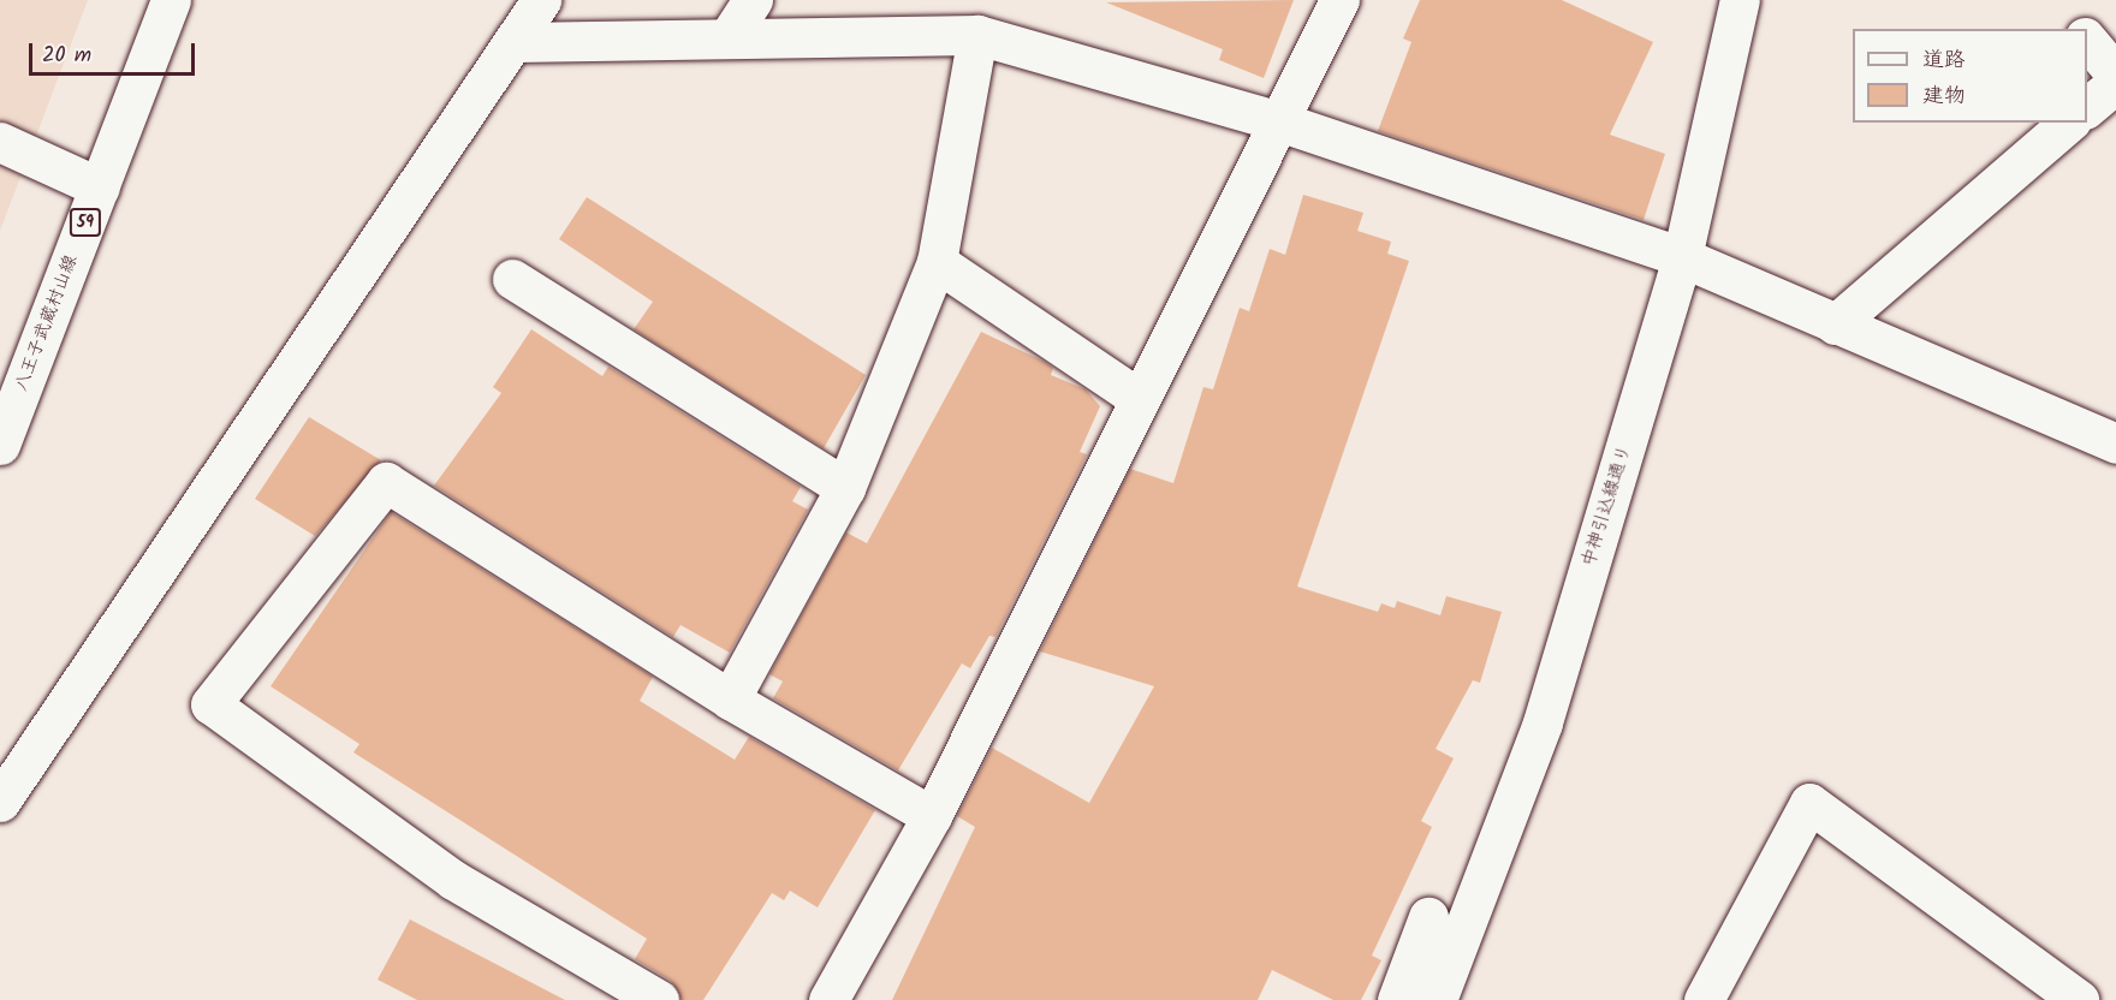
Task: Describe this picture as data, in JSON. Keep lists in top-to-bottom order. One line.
{"streets":{"street":["59","八王子武蔵村山線","中神引込線通り"]},"legend":["道路","建物"],"scale_bar":"20 m"}
